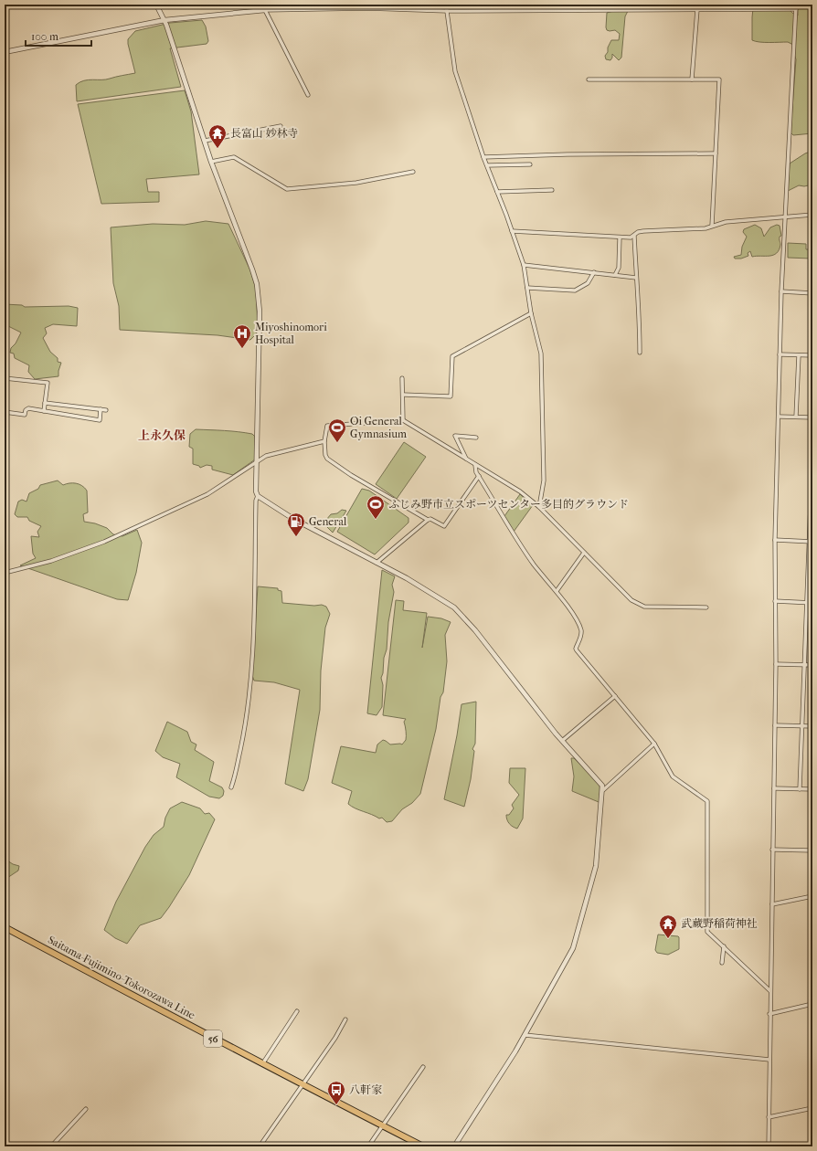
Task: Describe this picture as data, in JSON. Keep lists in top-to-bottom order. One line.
{"streets":{"main road":["Saitama-Fujimino-Tokorozawa Line","56"]},"districts":["上永久保"],"places":{"temple":["長富山 妙林寺","武蔵野稲荷神社"],"hospital":["Miyoshinomori Hospital"],"sports":["Oi General Gymnasium","ふじみ野市⽴スポーツセンター多⽬的グラウンド"],"fuel station":["General"],"bus stop":["八軒家"]},"scale_bar":"100 m"}
